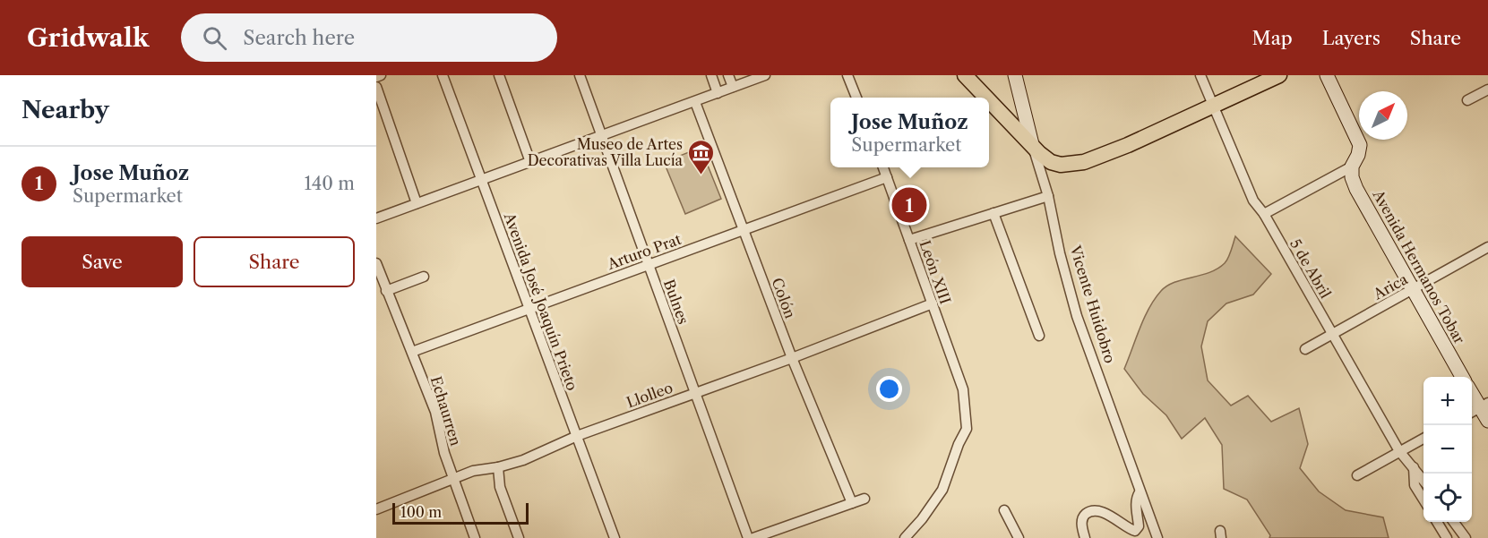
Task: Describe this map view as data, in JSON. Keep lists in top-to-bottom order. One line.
{"streets":{"street":["Arturo Prat","Avenida Hermanos Tobar","5 de Abril","León XIII","Arica","Colón","Avenida José Joaquín Prieto","Bulnes","Vicente Huidobro","Llolleo","Echaurren"]},"crossings":[["Arturo Prat","León XIII"],["Arturo Prat","Colón"],["Arturo Prat","Avenida José Joaquín Prieto"],["Arturo Prat","Bulnes"],["Arturo Prat","Echaurren"],["Avenida Hermanos Tobar","Arica"],["5 de Abril","Arica"],["León XIII","Llolleo"],["Colón","Llolleo"],["Avenida José Joaquín Prieto","Llolleo"],["Bulnes","Llolleo"],["Llolleo","Echaurren"]],"places":{"museum":["Museo de Artes Decorativas Villa Lucía"]},"scale_bar":"100 m","north":"top right","page":{"header":"Gridwalk","search":"Search here","nav":["Map","Layers","Share"],"heading":"Nearby","popup":["Jose Muñoz","Supermarket"],"list":[{"mark":"1","name":"Jose Muñoz","note":"Supermarket","value":"140 m"}],"pins":"1","buttons":["Save","Share"],"map_buttons":["+","−"],"scale":"100 m"}}
